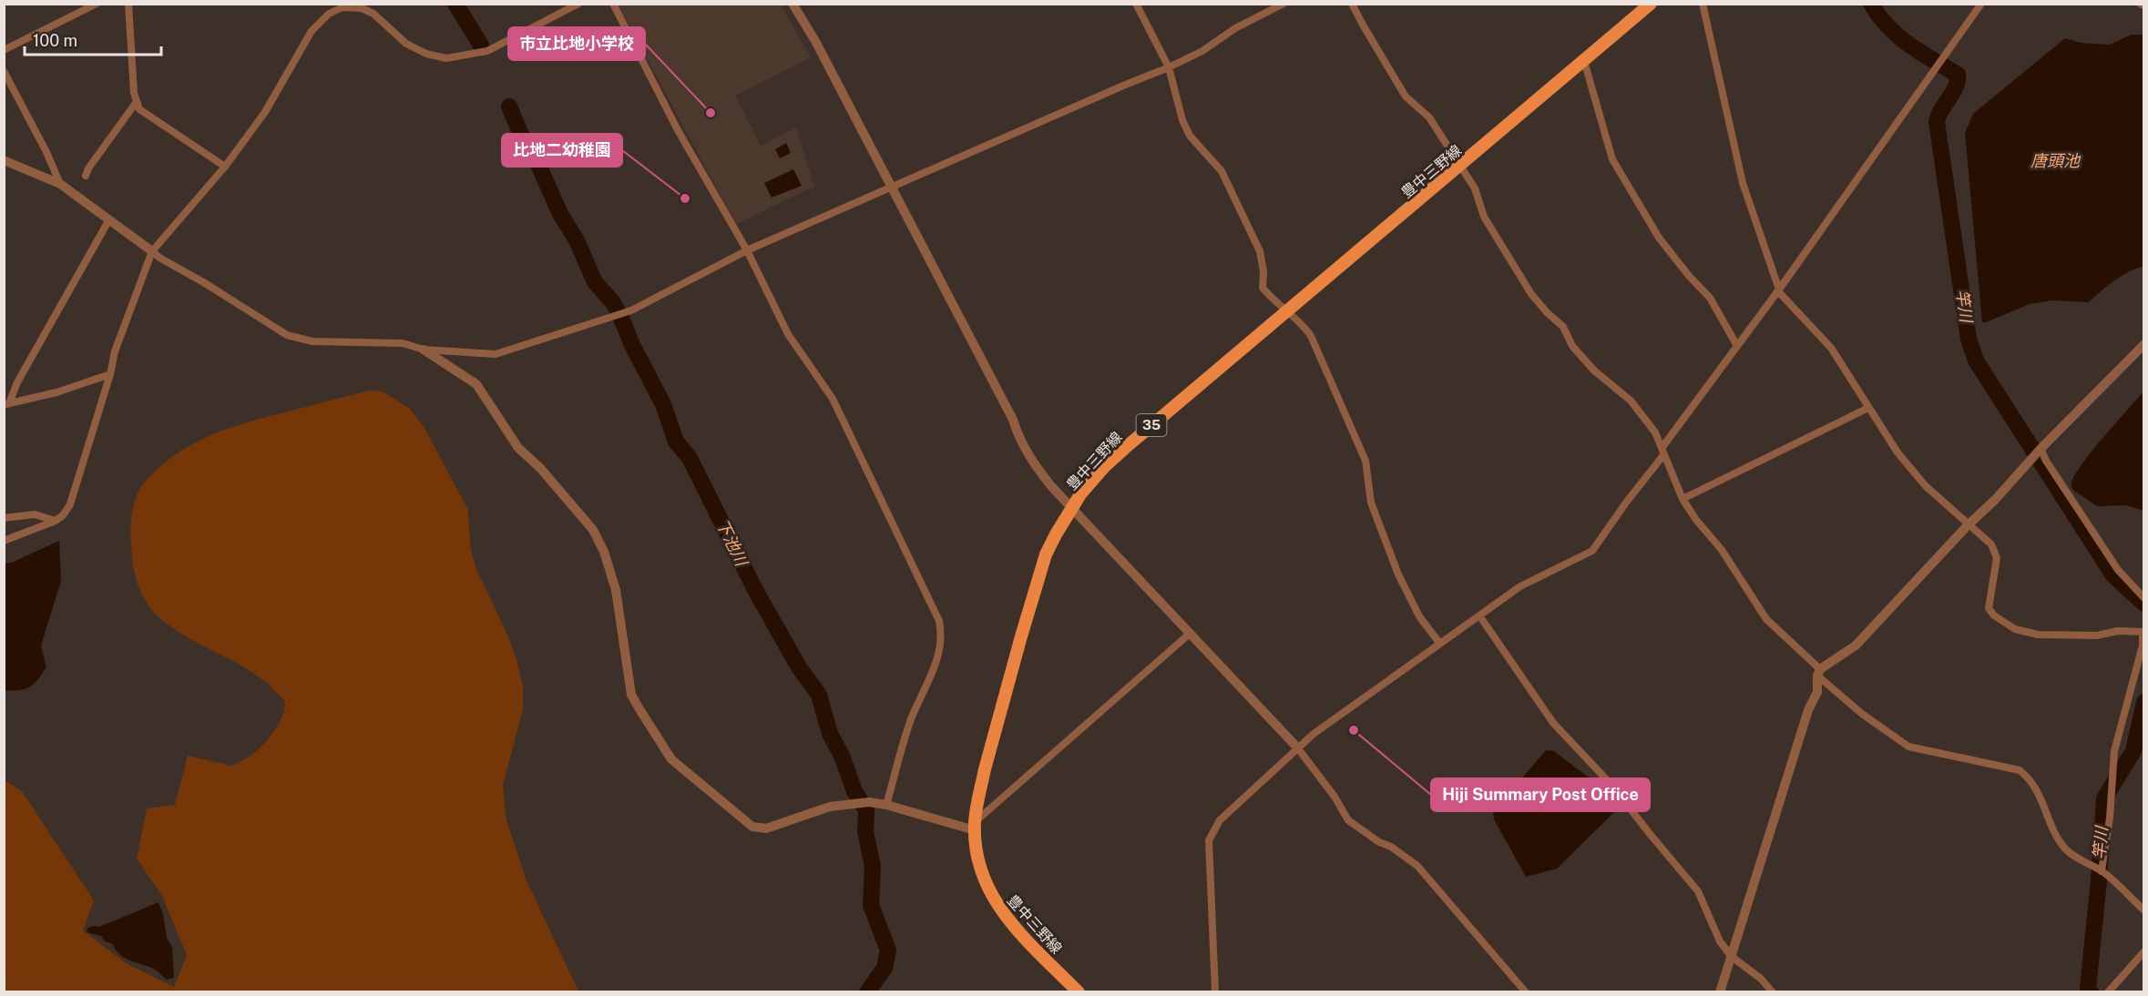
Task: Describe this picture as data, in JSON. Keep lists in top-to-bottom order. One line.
{"streets":{"main road":["豊中三野線","35"]},"water":["唐頭池","竿川","下池川"],"places":["市立比地小学校","比地二幼稚園","Hiji Summary Post Office"],"scale_bar":"100 m"}
